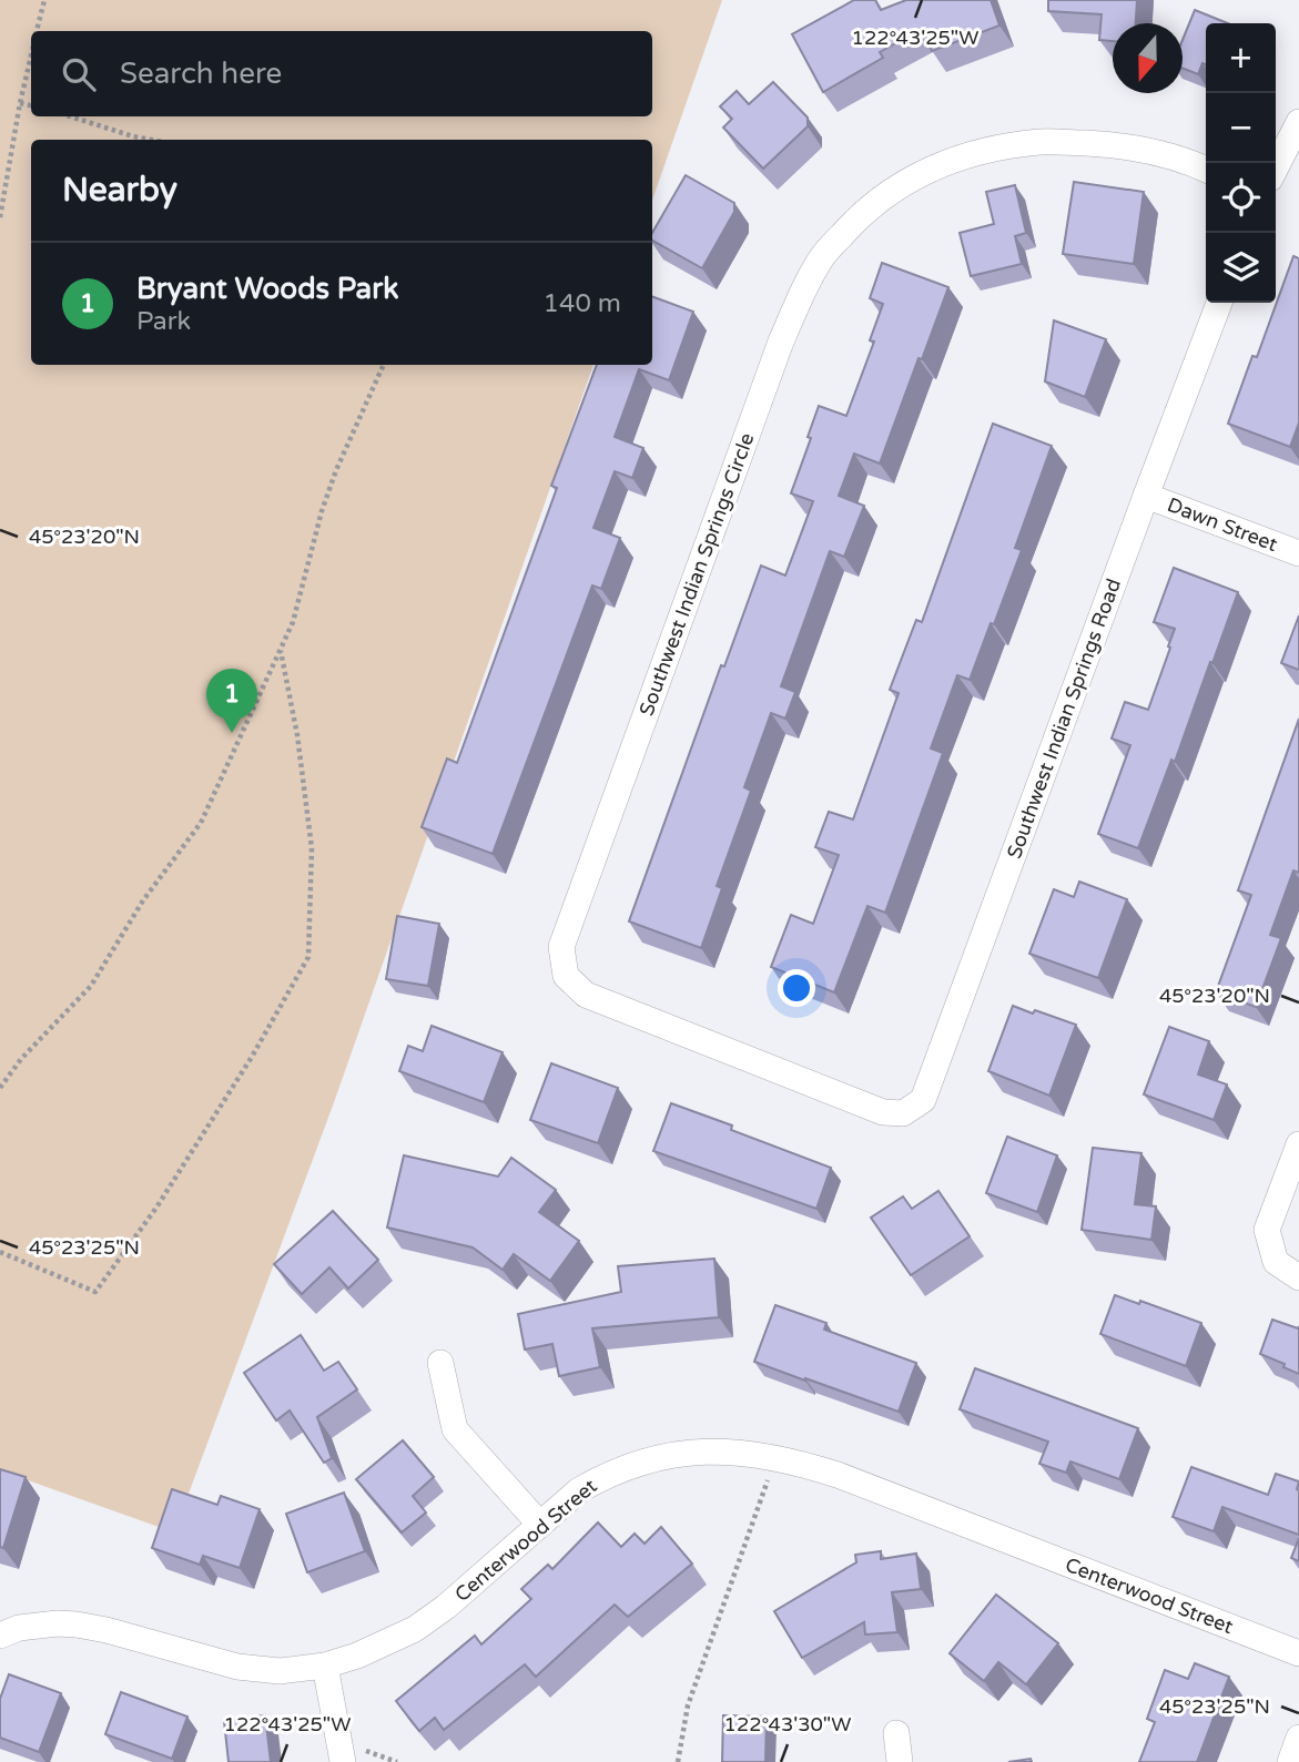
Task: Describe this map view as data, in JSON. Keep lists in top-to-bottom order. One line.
{"streets":{"street":["Dawn Street","Southwest Indian Springs Circle","Southwest Indian Springs Road","Centerwood Street"]},"crossings":[["Dawn Street","Southwest Indian Springs Road"],["Southwest Indian Springs Circle","Southwest Indian Springs Road"]],"north":"bottom","page":{"map_buttons":["+","−"],"search":"Search here","heading":"Nearby","list":[{"mark":"1","name":"Bryant Woods Park","note":"Park","value":"140 m"}],"pins":"1"},"coordinates":["122°43'25\"W","45°23'20\"N","45°23'25\"N","122°43'30\"W"]}
